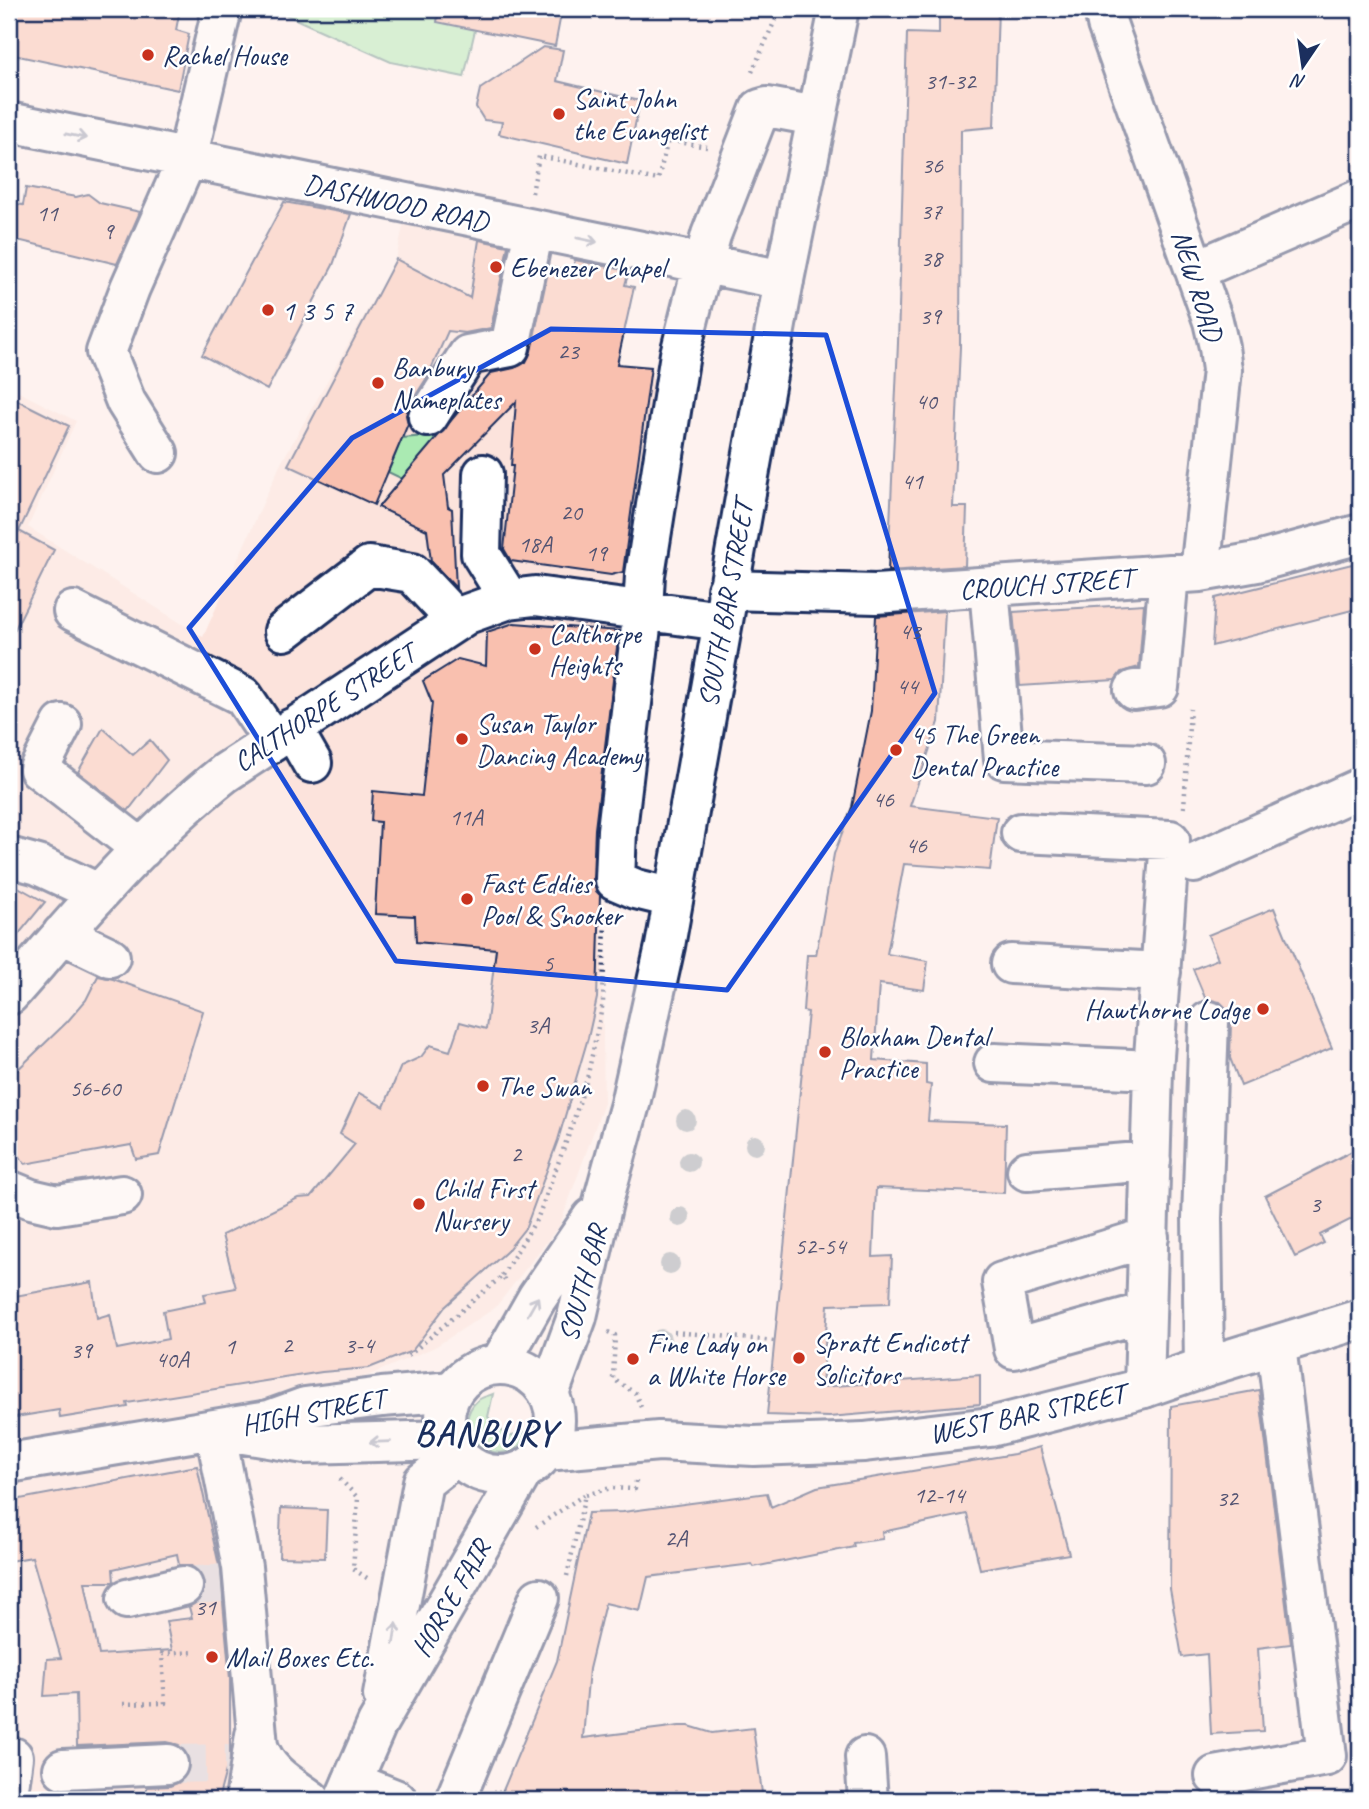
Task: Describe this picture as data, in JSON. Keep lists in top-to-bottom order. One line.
{"streets":{"street":["DASHWOOD ROAD","NEW ROAD","CROUCH STREET","SOUTH BAR STREET","CALTHORPE STREET","SOUTH BAR","HIGH STREET","WEST BAR STREET","HORSE FAIR"]},"crossings":[["DASHWOOD ROAD","SOUTH BAR STREET"],["NEW ROAD","CROUCH STREET"],["CROUCH STREET","SOUTH BAR STREET"],["CROUCH STREET","CALTHORPE STREET"],["SOUTH BAR STREET","CALTHORPE STREET"],["SOUTH BAR STREET","SOUTH BAR"],["SOUTH BAR","HIGH STREET"],["SOUTH BAR","HORSE FAIR"],["HIGH STREET","HORSE FAIR"]],"one_way":["DASHWOOD ROAD"],"districts":["BANBURY"],"places":["Rachel House","Saint John the Evangelist","Ebenezer Chapel","1 3 5 7","Banbury Nameplates","Calthorpe Heights","Susan Taylor Dancing Academy","45 The Green Dental Practice","Fast Eddies Pool & Snooker","Hawthorne Lodge","Bloxham Dental Practice","The Swan","Child First Nursery","Spratt Endicott Solicitors","Fine Lady on a White Horse","Mail Boxes Etc."],"house_numbers":["31-32","36","37","11","9","38","39","23","40","41","20","18A","19","43","44","46","11A","46","5","3A","56-60","2","3","52-54","2","3-4","1","39","40A","12-14","32","2A","31"],"north":"bottom"}
